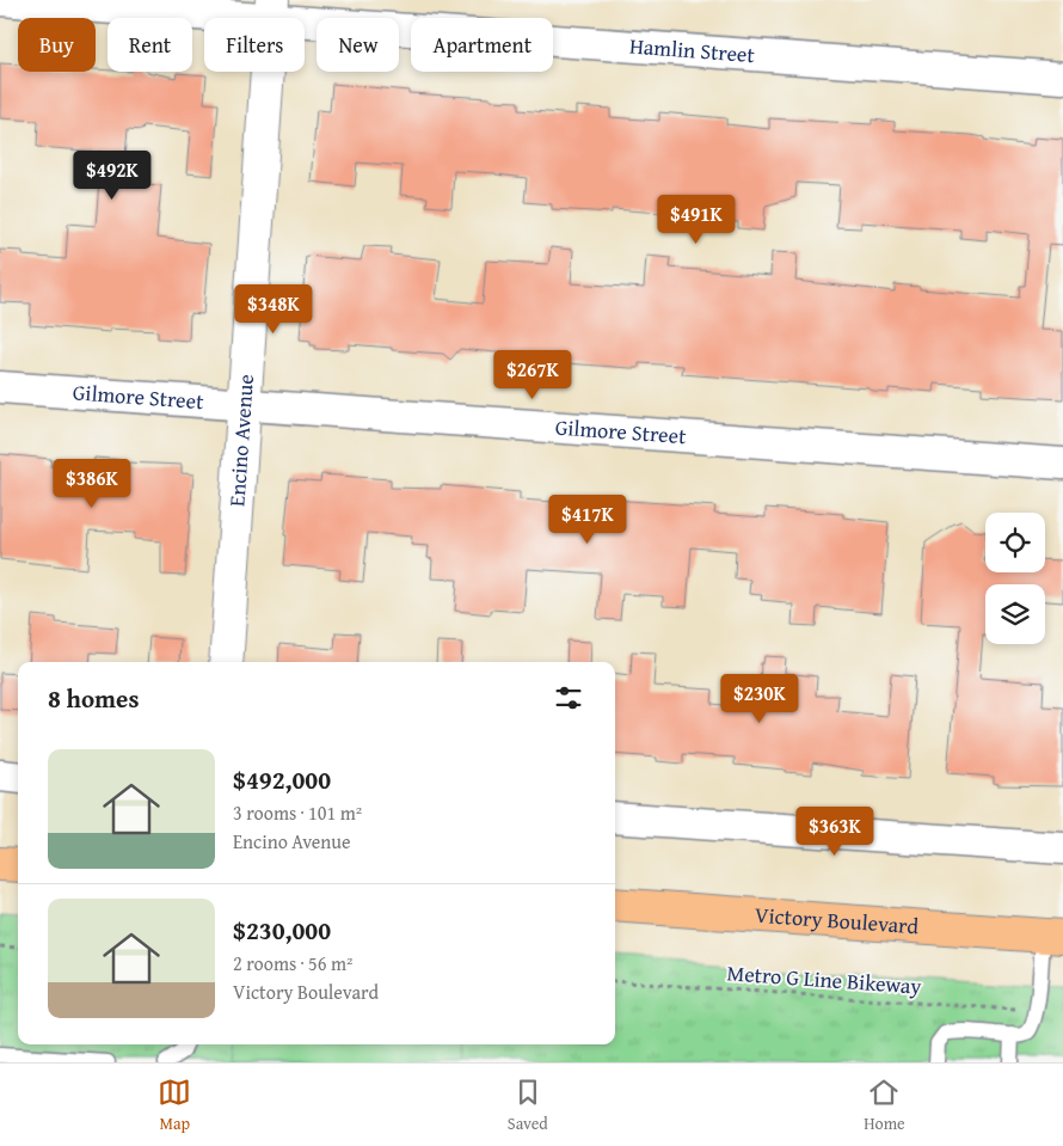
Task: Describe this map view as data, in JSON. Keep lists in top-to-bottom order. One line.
{"streets":{"main road":["Victory Boulevard"],"street":["Hamlin Street","Gilmore Street","Encino Avenue"],"path":["Metro G Line Bikeway"]},"crossings":[["Hamlin Street","Encino Avenue"],["Gilmore Street","Encino Avenue"]],"page":{"chip":["Buy","Rent","Filters","New","Apartment"],"price":["$492K","$491K","$348K","$267K","$386K","$417K","$230K","$363K"],"heading":"8 homes","list":[{"name":"$492,000","note":"3 rooms · 101 m² · Encino Avenue"},{"name":"$230,000","note":"2 rooms · 56 m² · Victory Boulevard"}],"tabs":["Map","Saved","Home"]}}
